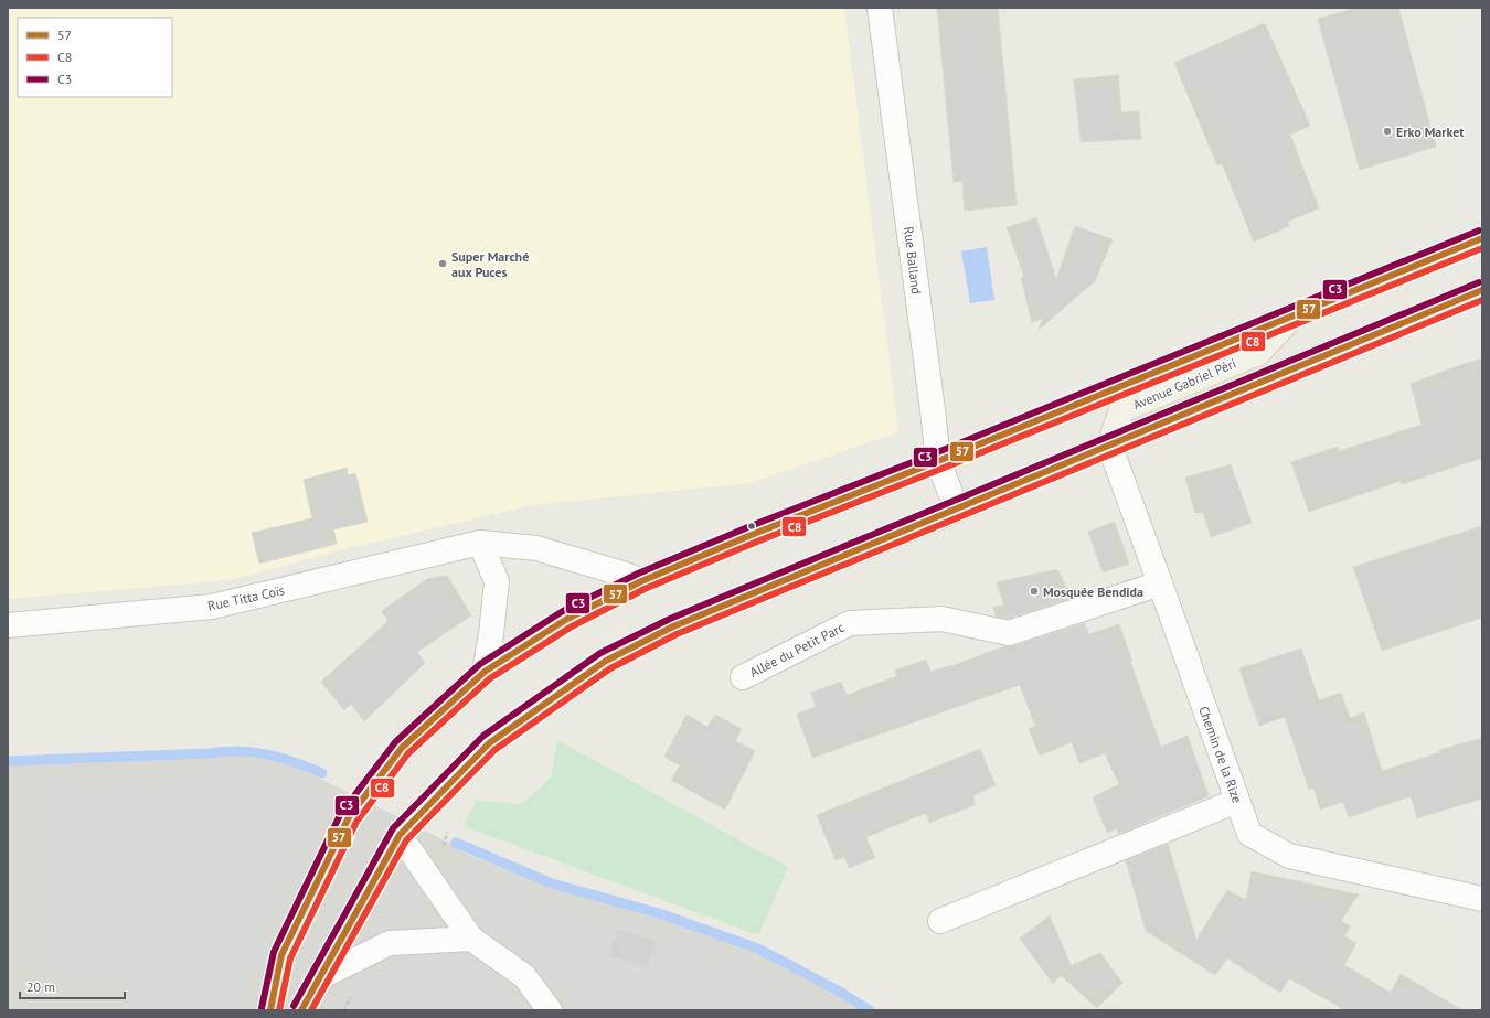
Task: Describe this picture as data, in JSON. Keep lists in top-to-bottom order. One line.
{"streets":{"main road":["Avenue Gabriel Péri"],"street":["Rue Balland","Rue Titta Coïs","Allée du Petit Parc","Chemin de la Rize"]},"crossings":[["Rue Balland","Avenue Gabriel Péri"],["Avenue Gabriel Péri","Rue Titta Coïs"],["Avenue Gabriel Péri","Chemin de la Rize"],["Allée du Petit Parc","Chemin de la Rize"]],"places":["Erko Market","Super Marché aux Puces","Mosquée Bendida"],"lines":["transit line C3","transit line 57","transit line C8"],"legend":["57","C8","C3"],"scale_bar":"20 m"}
